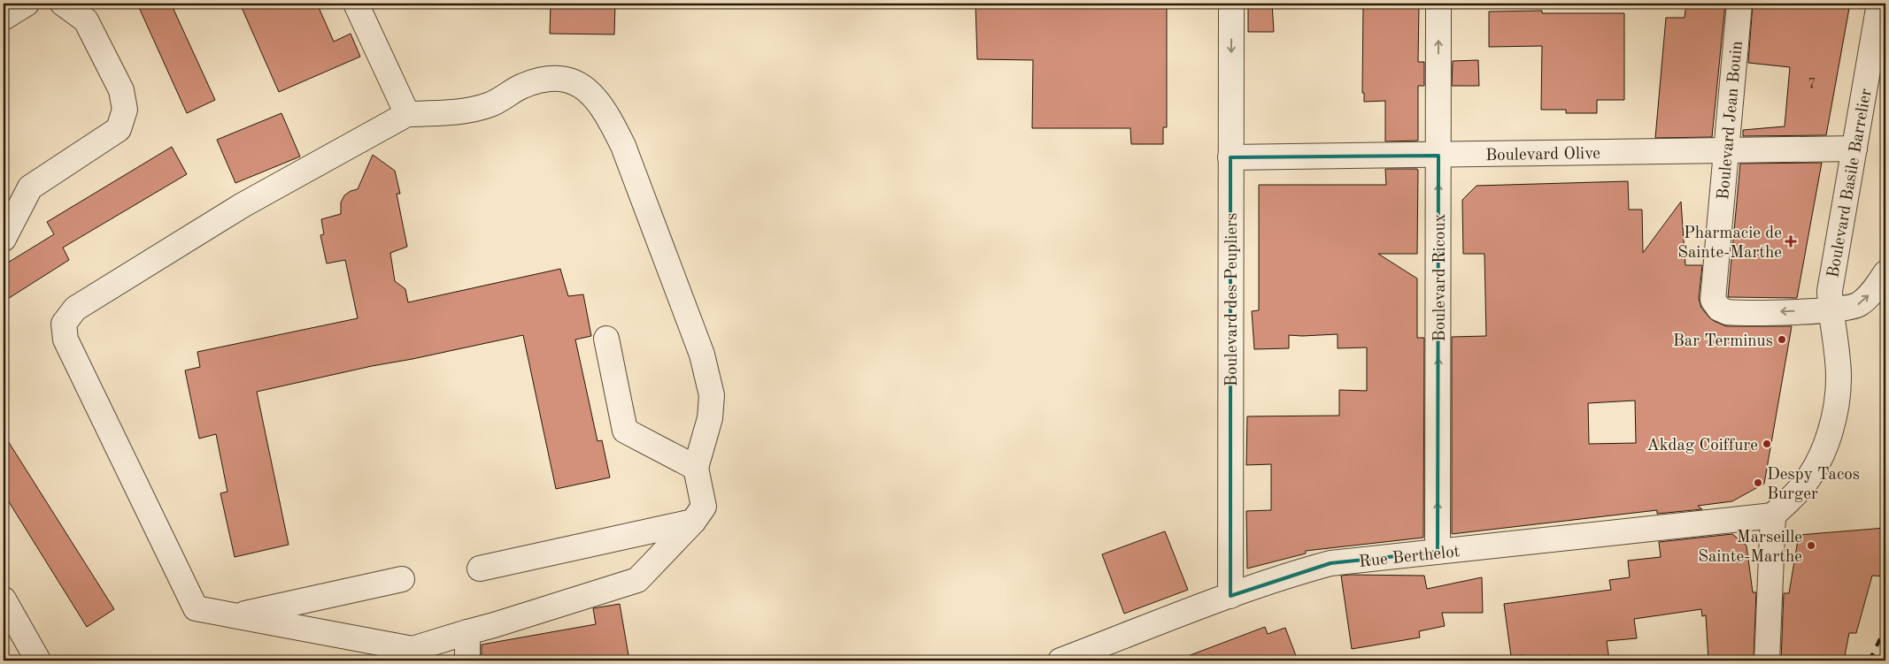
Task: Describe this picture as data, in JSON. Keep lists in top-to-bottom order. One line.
{"streets":{"street":["Boulevard Jean Bouin","Boulevard Olive","Boulevard Basile Barrelier","Boulevard Ricoux","Boulevard des Peupliers","Rue Berthelot"]},"crossings":[["Boulevard Jean Bouin","Boulevard Olive"],["Boulevard Jean Bouin","Boulevard Basile Barrelier"],["Boulevard Olive","Boulevard Basile Barrelier"],["Boulevard Olive","Boulevard Ricoux"],["Boulevard Olive","Boulevard des Peupliers"],["Boulevard Basile Barrelier","Rue Berthelot"],["Boulevard Ricoux","Rue Berthelot"],["Boulevard des Peupliers","Rue Berthelot"]],"one_way":["Boulevard Ricoux"],"places":{"health":["Pharmacie de Sainte-Marthe"],"other":["Bar Terminus","Akdag Coiffure","Despy Tacos Burger","Marseille Sainte-Marthe"]},"house_numbers":["7"]}
